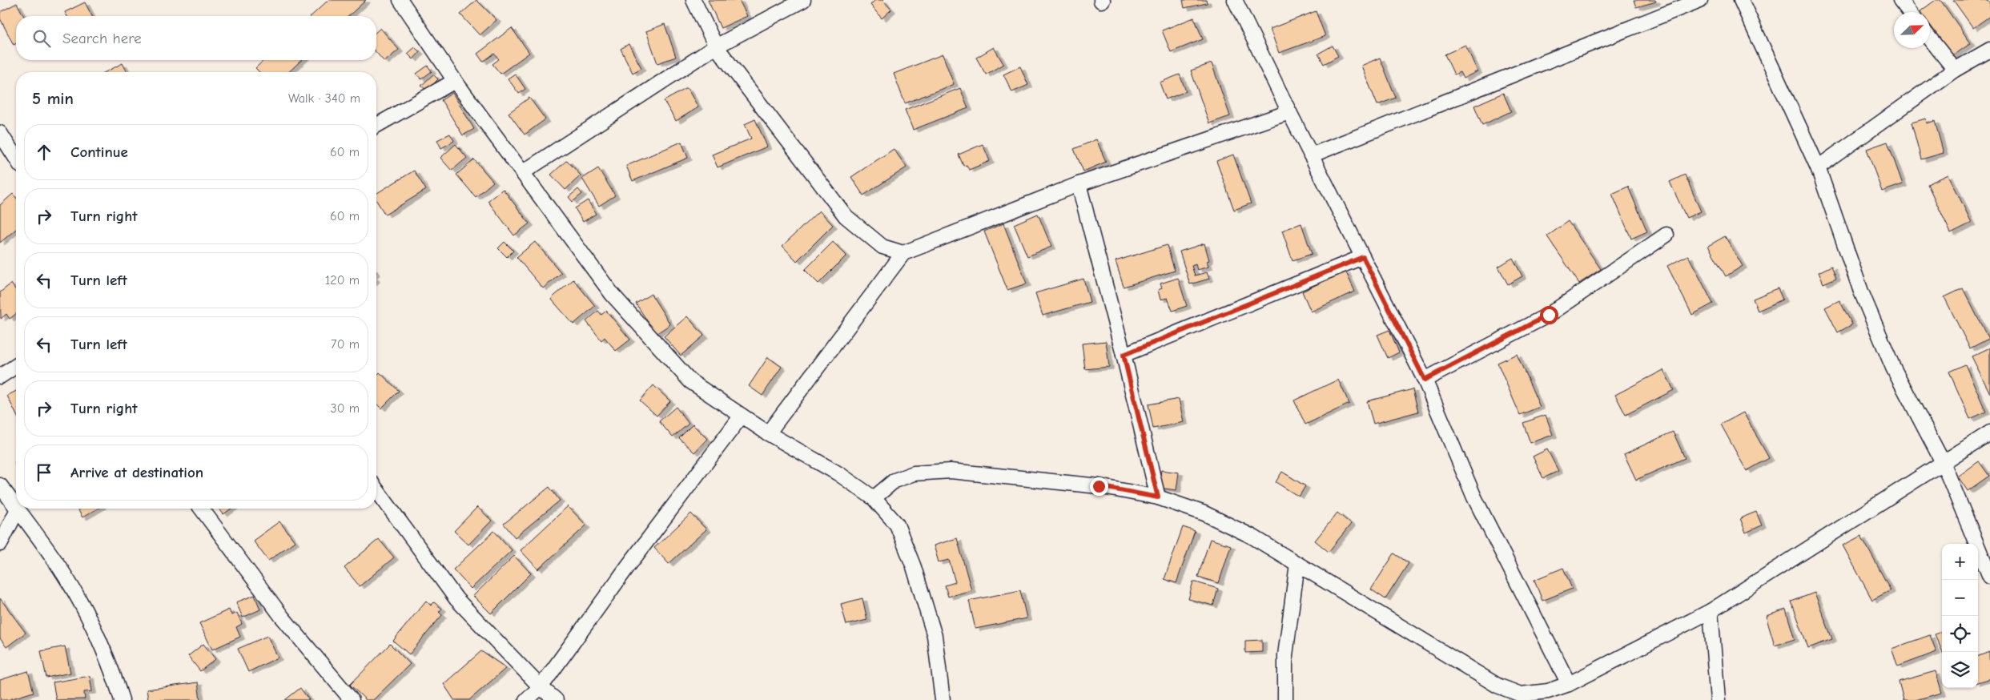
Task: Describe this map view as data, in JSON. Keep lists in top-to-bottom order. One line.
{"north":"top right","page":{"search":"Search here","heading":["5 min","Walk · 340 m"],"list":[["Continue","60 m"],["Turn right","60 m"],["Turn left","120 m"],["Turn left","70 m"],["Turn right","30 m"],"Arrive at destination"],"map_buttons":["+","−"]}}
